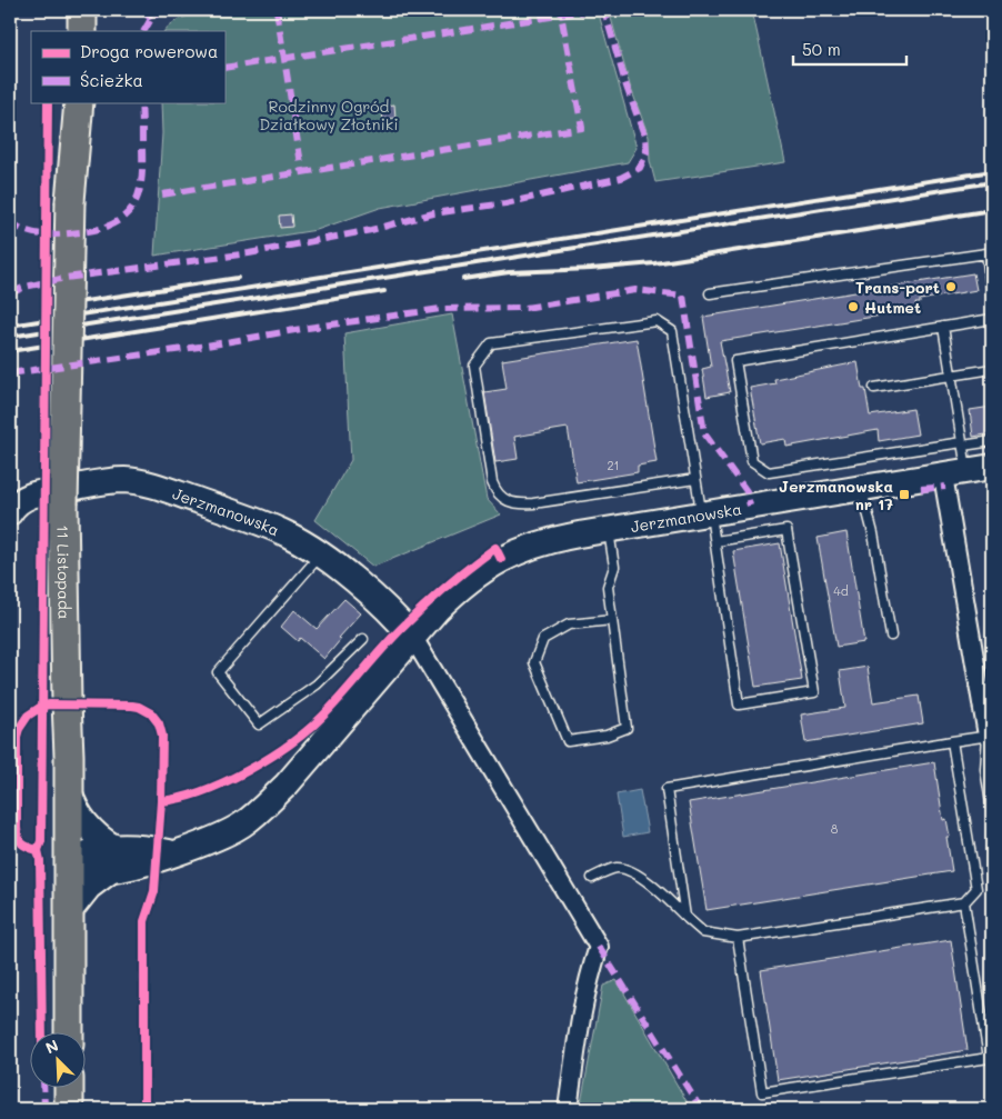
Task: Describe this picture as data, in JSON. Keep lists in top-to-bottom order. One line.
{"streets":{"main road":["11 Listopada"],"street":["Jerzmanowska"]},"crossings":[["Jerzmanowska","11 Listopada"]],"parks":["Rodzinny Ogród Działkowy Złotniki"],"places":{"other":["Trans-port","Hutmet"],"transit":["Jerzmanowska nr 17"]},"house_numbers":["21","4d","8"],"legend":["Droga rowerowa","Ścieżka"],"scale_bar":"50 m","north":"top left"}
